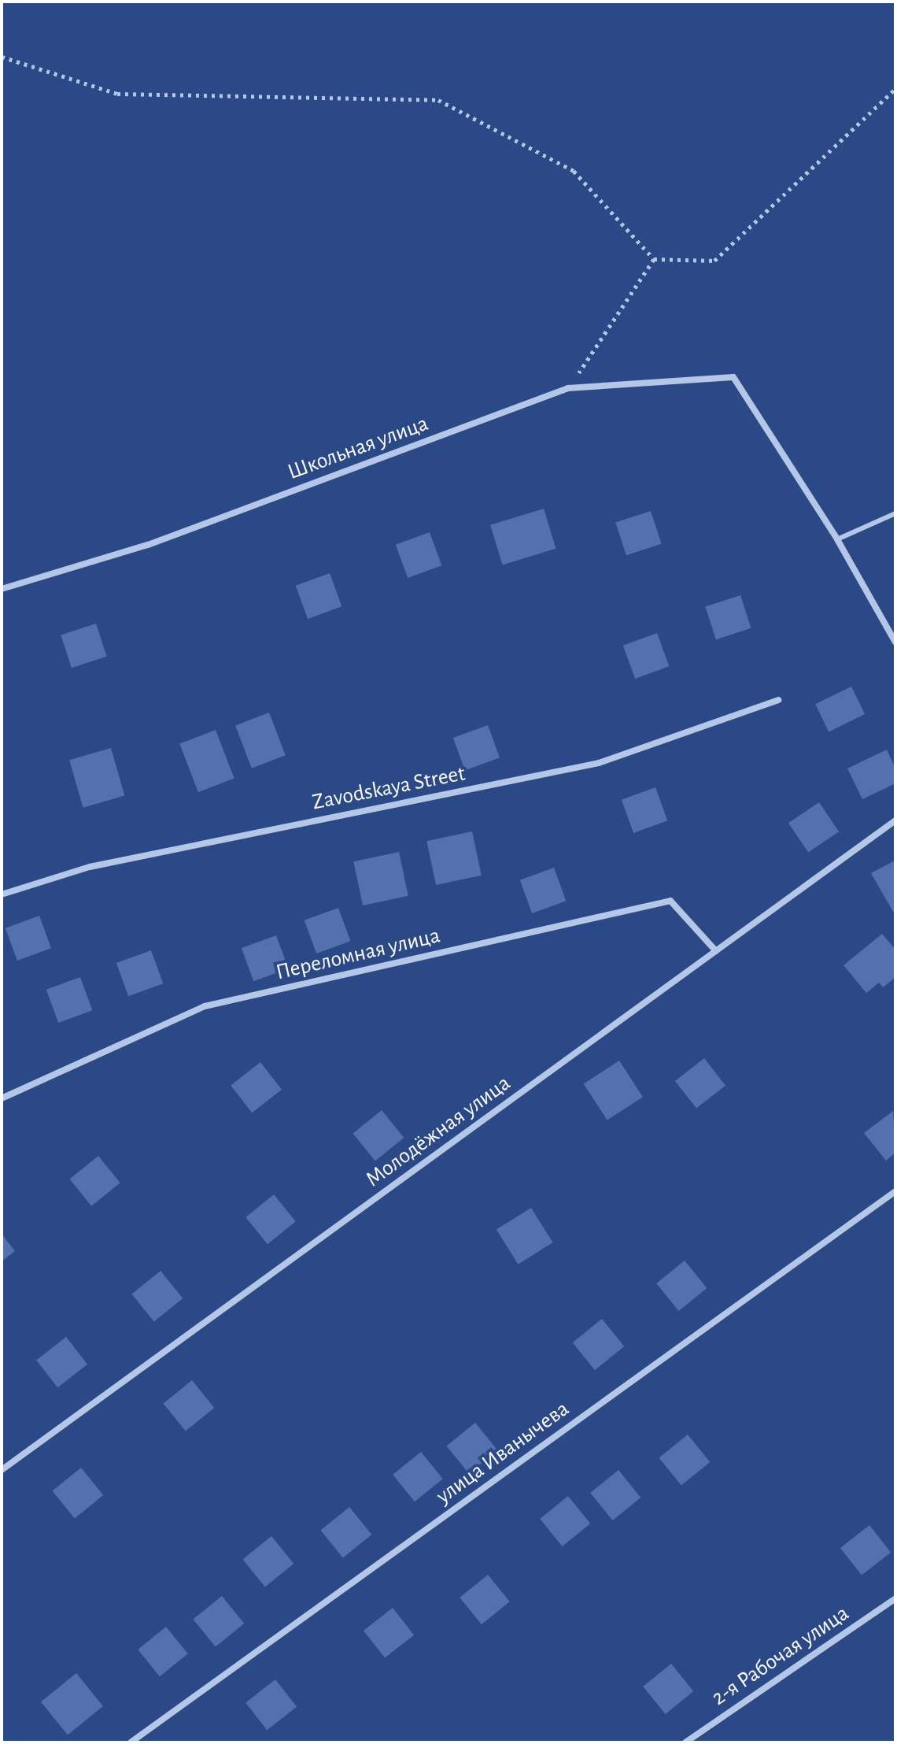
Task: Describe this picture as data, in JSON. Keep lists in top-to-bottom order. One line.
{"streets":{"street":["Школьная улица","Zavodskaya Street","Переломная улица","Молодёжная улица","улица Иванычева","2-я Рабочая улица"]},"crossings":[["Переломная улица","Молодёжная улица"]]}
